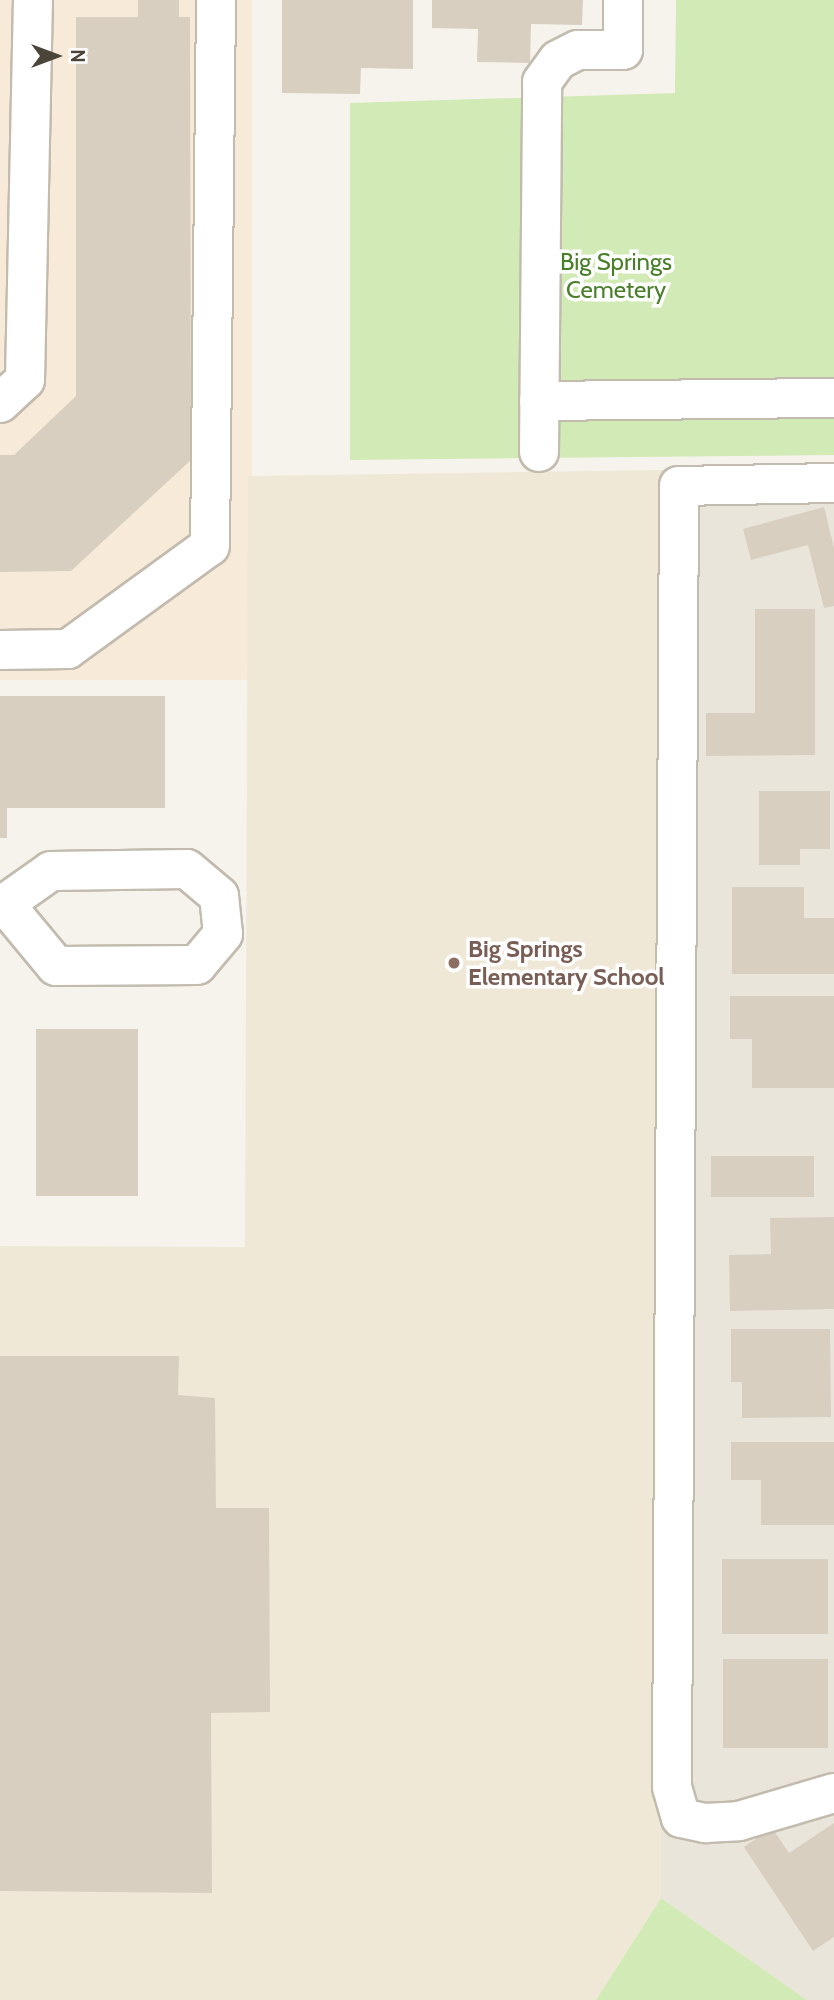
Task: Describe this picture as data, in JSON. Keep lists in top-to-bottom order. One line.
{"parks":["Big Springs Cemetery"],"places":["Big Springs Elementary School"],"north":"right"}
